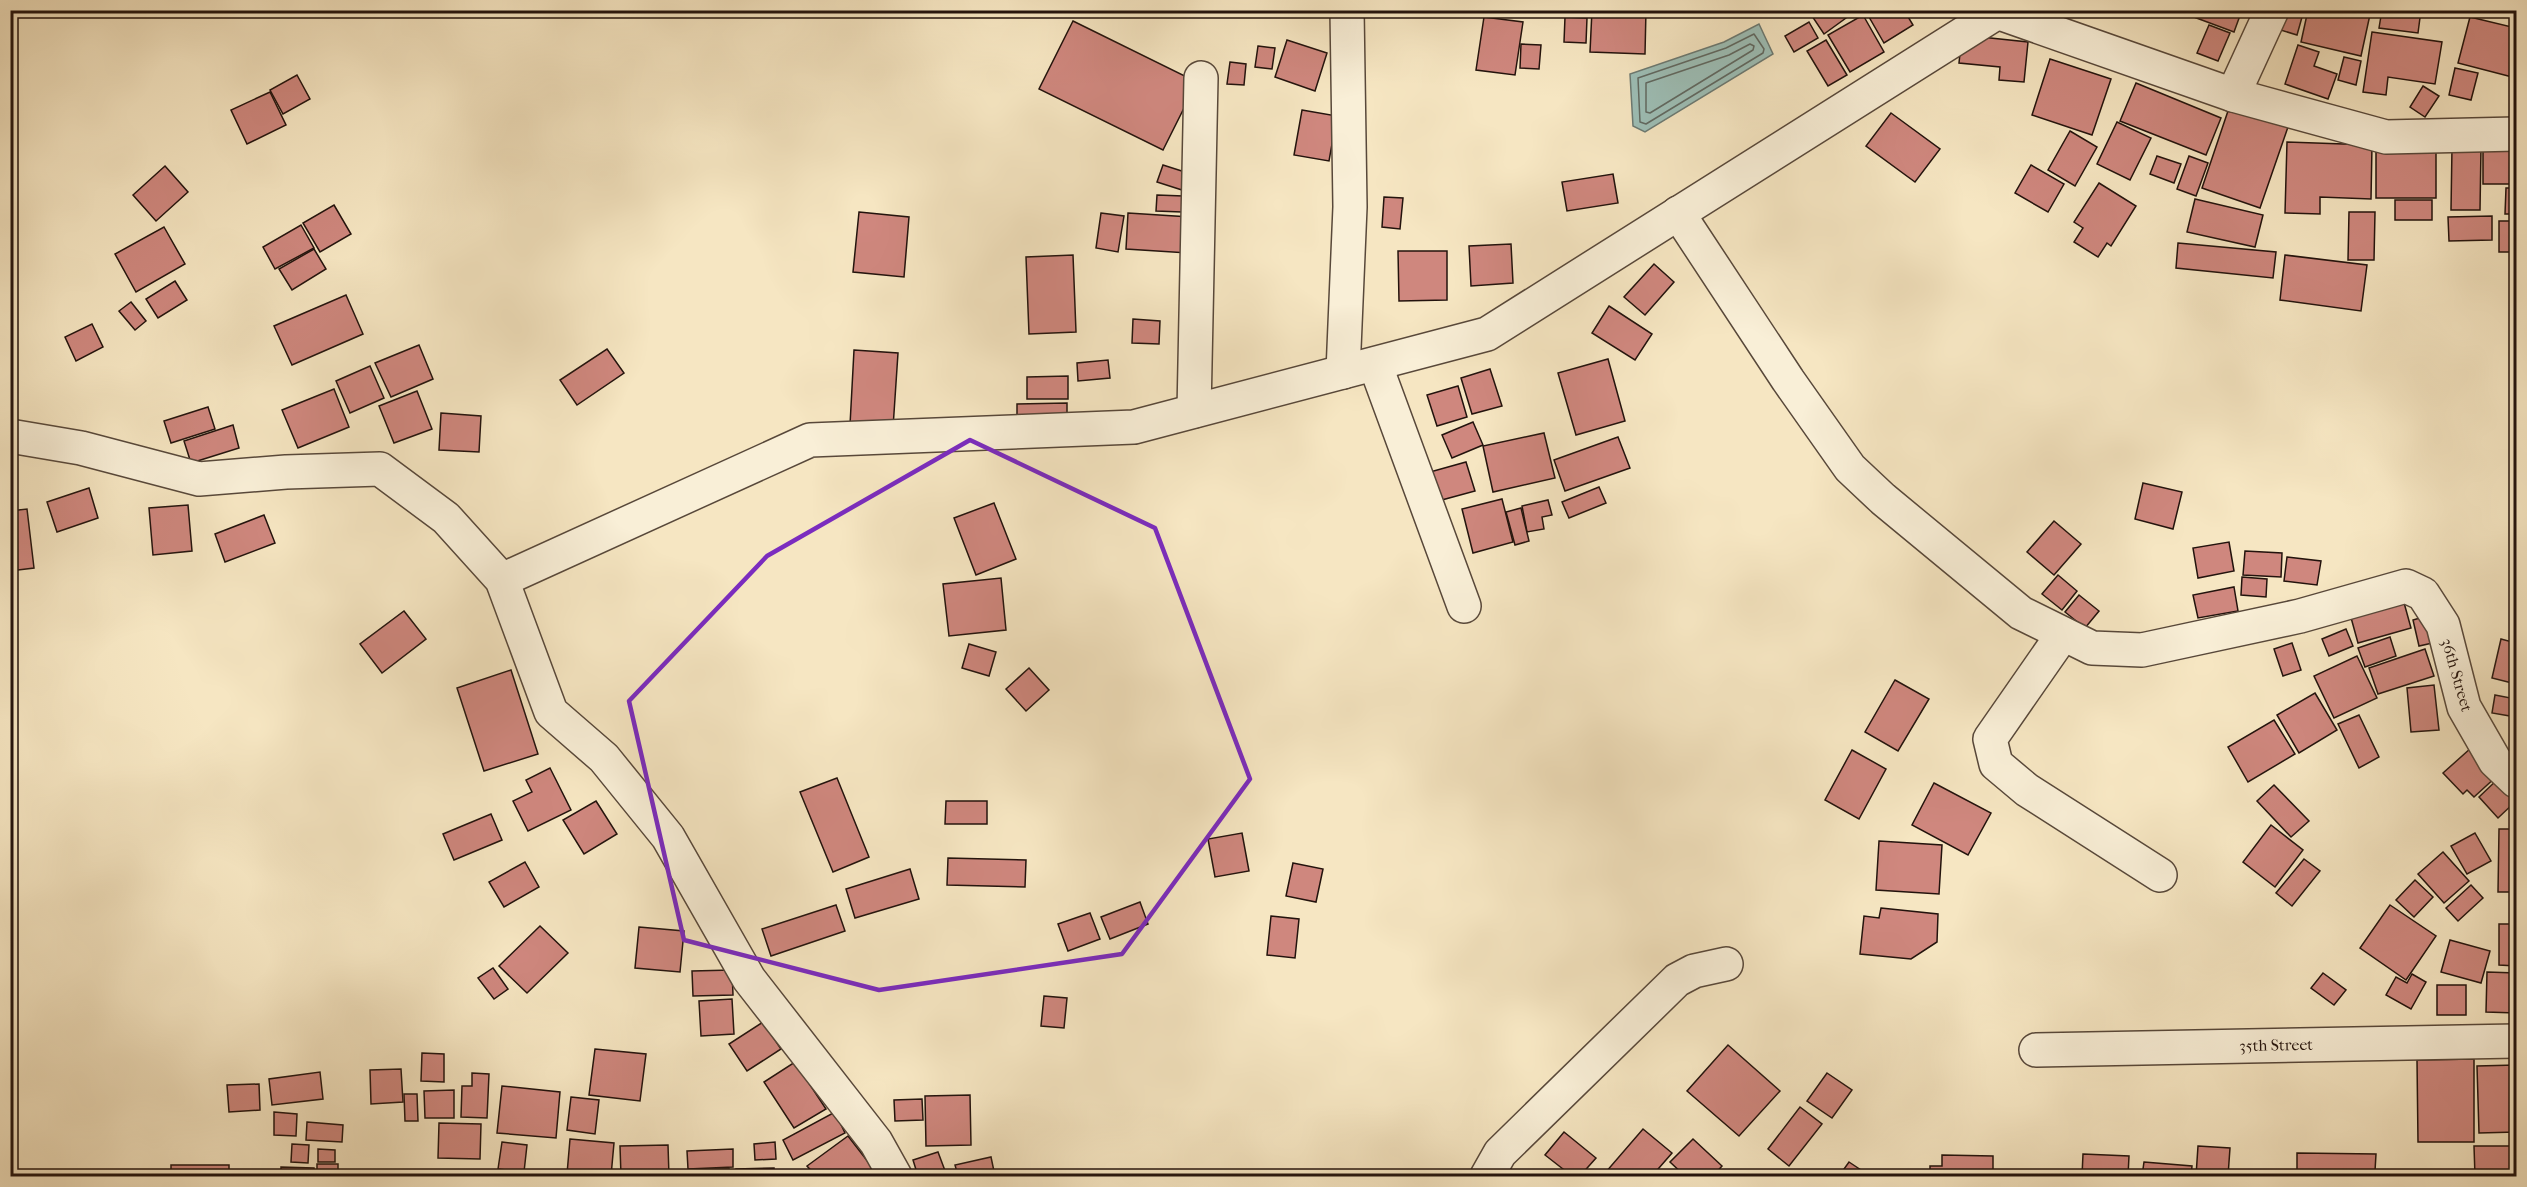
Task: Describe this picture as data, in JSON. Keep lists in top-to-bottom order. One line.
{"streets":{"street":["36th Street","35th Street"]}}
